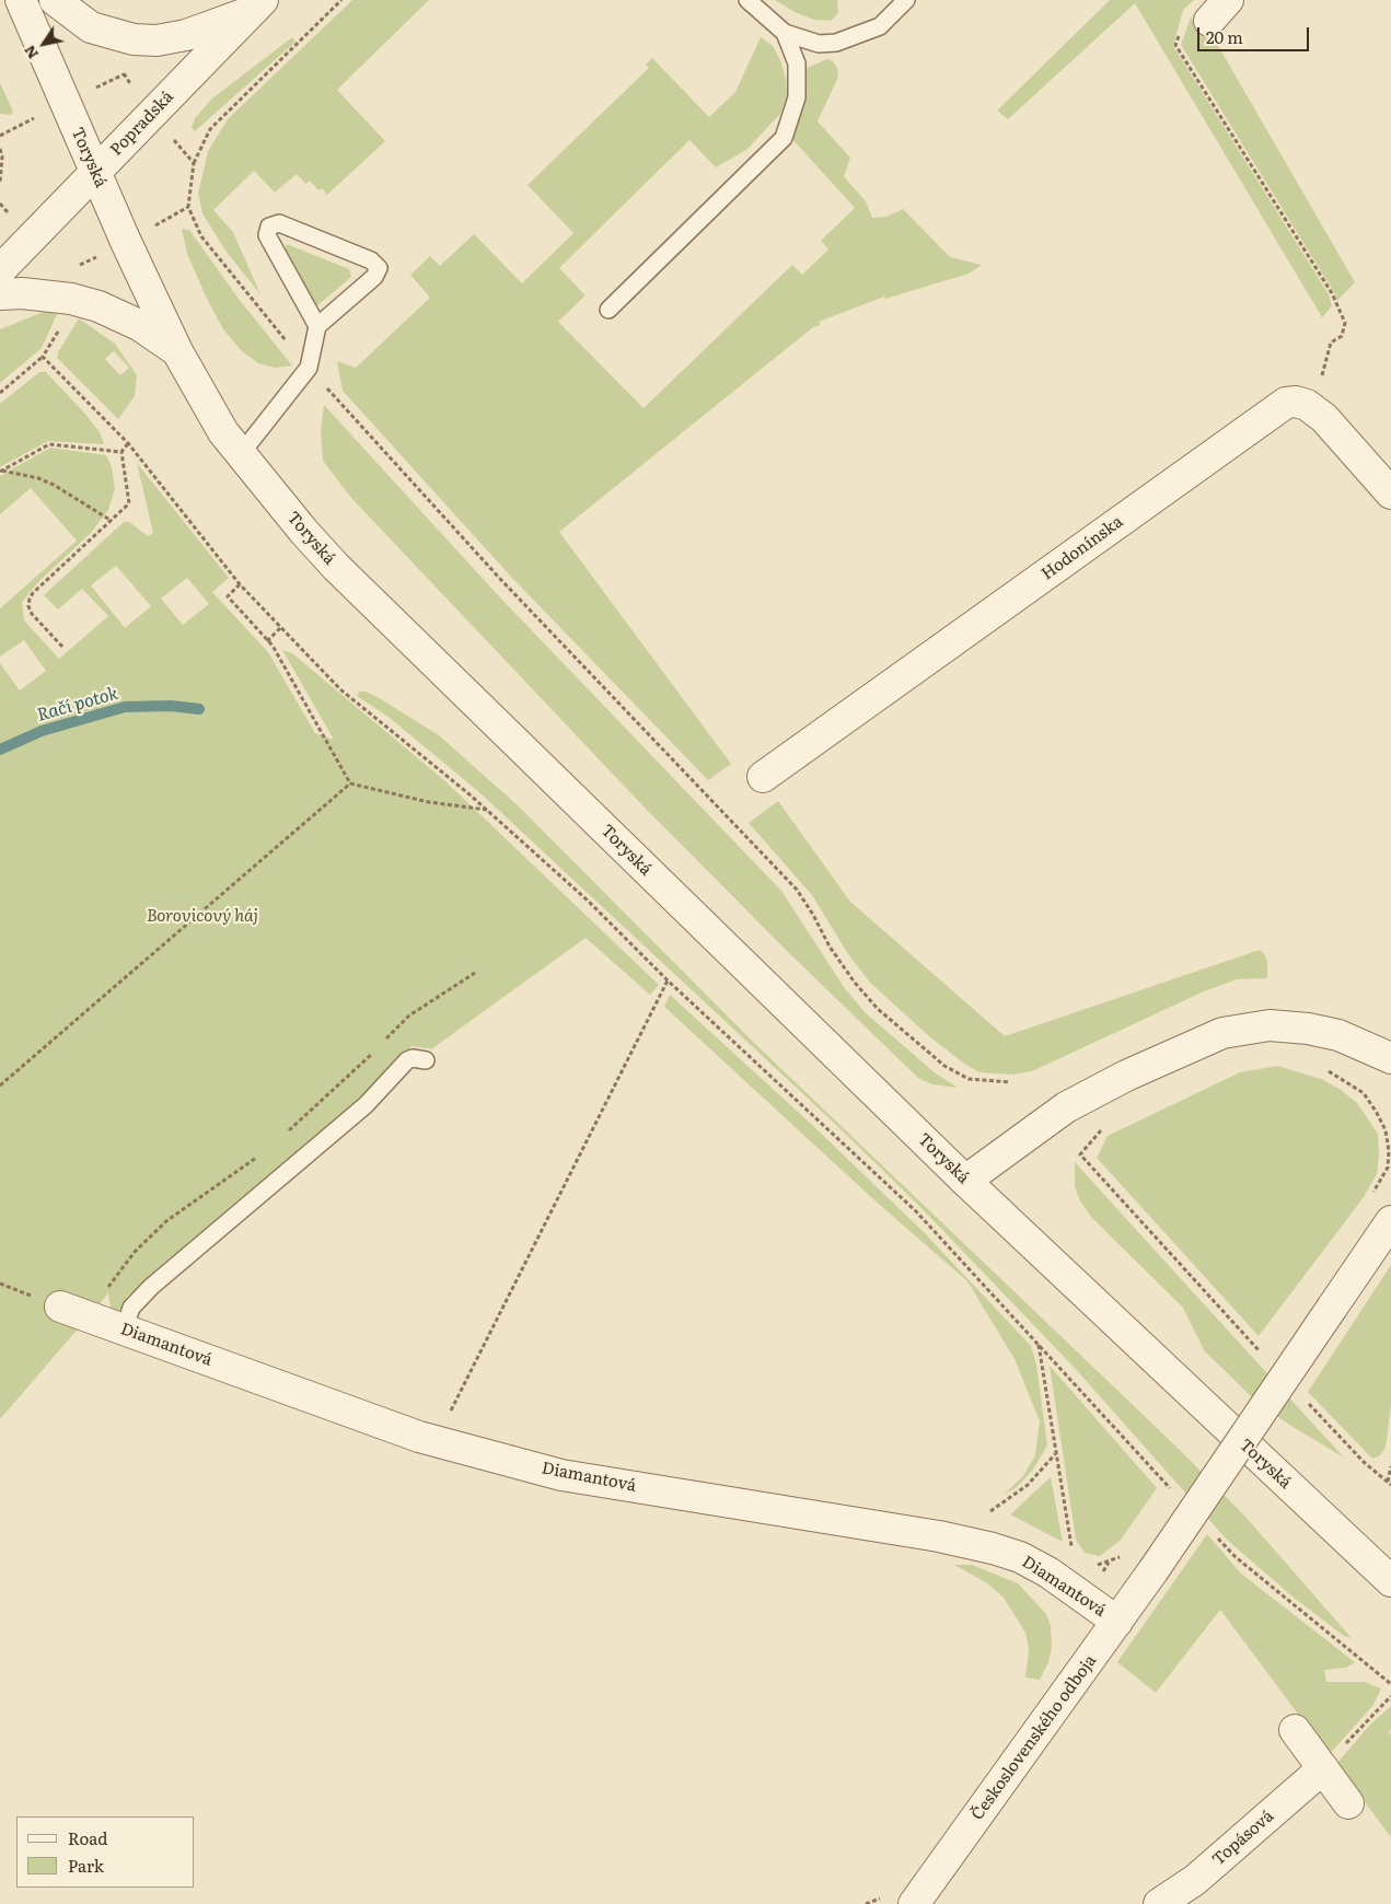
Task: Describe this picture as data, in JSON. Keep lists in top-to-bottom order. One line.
{"streets":{"street":["Popradská","Toryská","Hodonínska","Diamantová","Československého odboja","Topásová"]},"crossings":[["Popradská","Toryská"],["Diamantová","Československého odboja"]],"water":["Račí potok"],"parks":["Borovicový háj"],"legend":["Road","Park"],"scale_bar":"20 m","north":"bottom left"}
